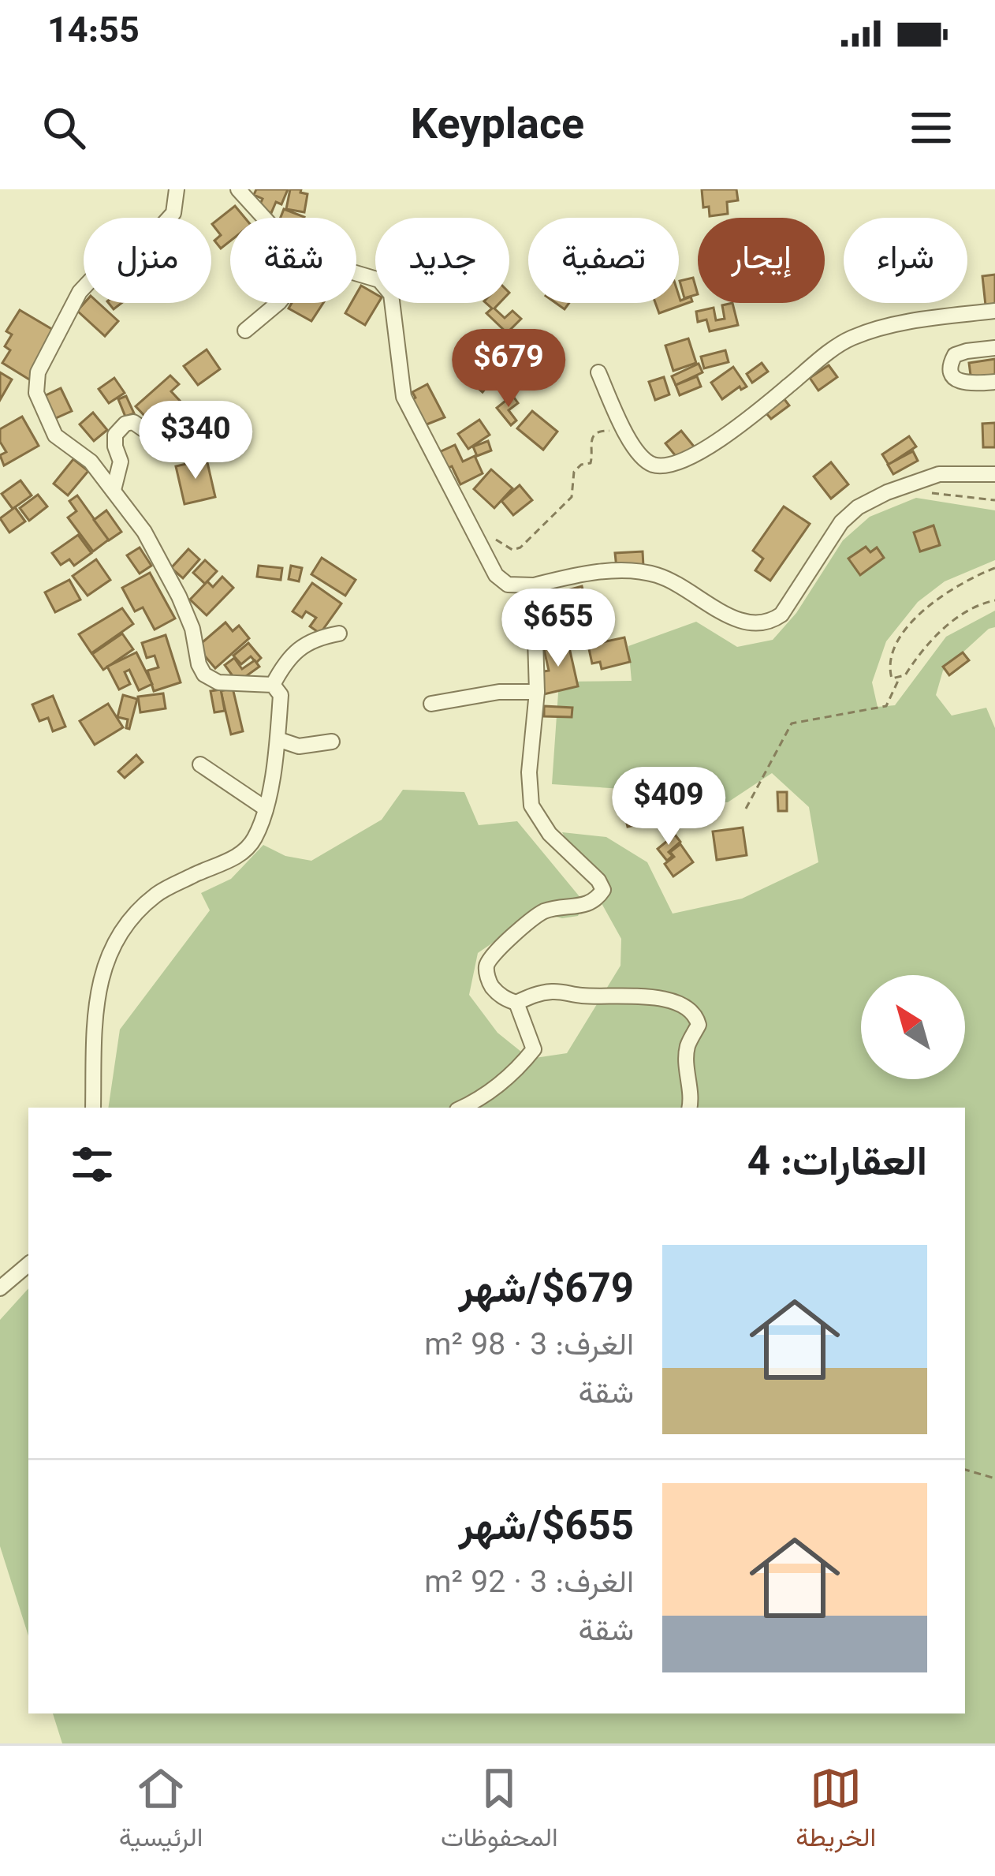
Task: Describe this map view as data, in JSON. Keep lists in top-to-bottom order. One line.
{"north":"top left","page":{"status":"14:55","header":"Keyplace","chip":["شراء","إيجار","تصفية","جديد","شقة","منزل"],"price":["$679","$340","$655","$409"],"heading":"العقارات: 4","list":[{"name":"$679/شهر","note":"الغرف: 3 · 98 m² · شقة"},{"name":"$655/شهر","note":"الغرف: 3 · 92 m² · شقة"}],"tabs":["الخريطة","المحفوظات","الرئيسية"]}}
